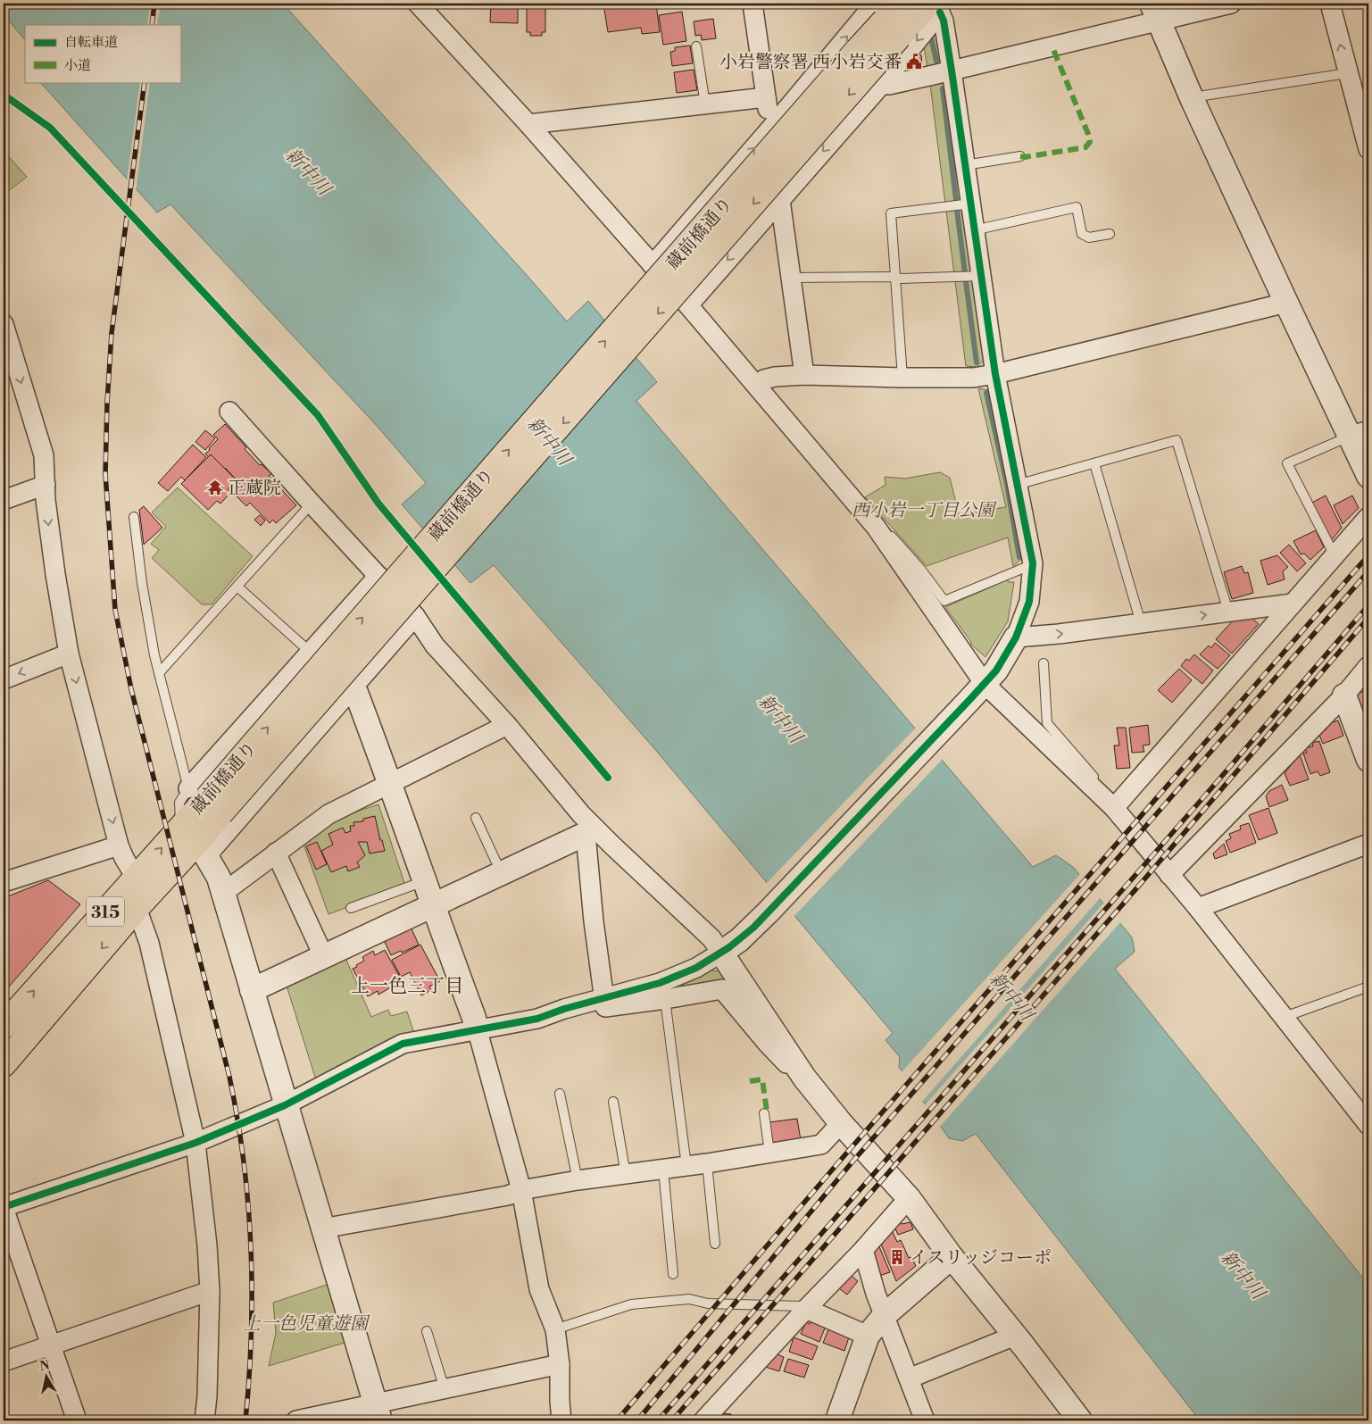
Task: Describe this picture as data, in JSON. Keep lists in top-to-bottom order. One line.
{"streets":{"main road":["蔵前橋通り","315"]},"districts":["上一色三丁目"],"water":["新中川"],"parks":["西小岩一丁目公園","上一色児童遊園"],"places":{"public building":["小岩警察署 西小岩交番"],"temple":["正蔵院"],"building":["イスリッジコーポ"]},"legend":["自転車道","小道"],"north":"top"}
